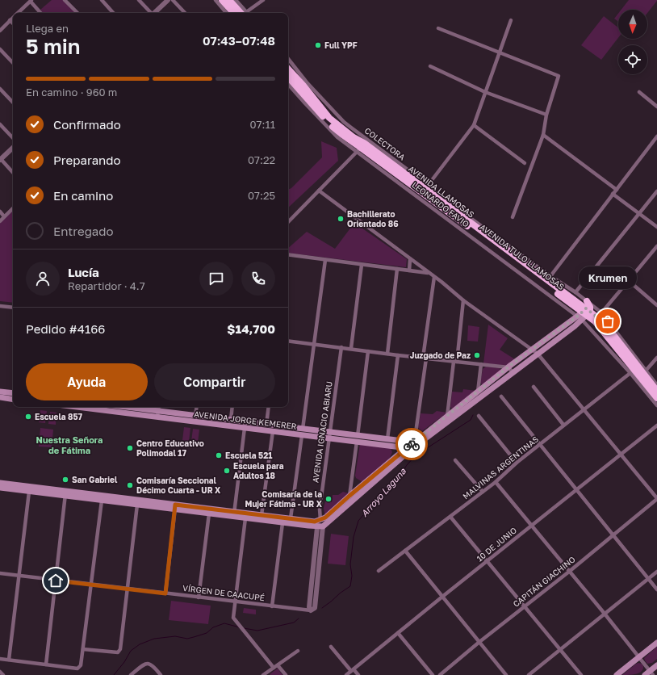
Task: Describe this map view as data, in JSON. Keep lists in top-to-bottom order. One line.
{"streets":{"highway":["AVENIDA TULO LLAMOSAS"],"main road":["AVENIDA JORGE KEMERER","AVENIDA IGNACIO ABIARU"],"street":["COLECTORA","MALVINAS ARGENTINAS","10 DE JUNIO","CAPITÁN GIACHINO","VÍRGEN DE CAACUPÉ"]},"crossings":[["COLECTORA","AVENIDA TULO LLAMOSAS"],["AVENIDA JORGE KEMERER","AVENIDA IGNACIO ABIARU"],["AVENIDA IGNACIO ABIARU","VÍRGEN DE CAACUPÉ"]],"districts":["Nuestra Señora de Fátima"],"water":["Arroyo Laguna"],"places":["Full YPF","Bachillerato Orientado 86","Krumen","Juzgado de Paz","Escuela 857","Centro Educativo Polimodal 17","Escuela 521","Escuela para Adultos 18","San Gabriel","Comisaría Seccional Décimo Cuarta - UR X","Comisaría de la Mujer Fátima - UR X"],"north":"bottom","page":{"heading":["5 min","Llega en","07:43–07:48"],"panel":["Lucía","Repartidor · 4.7","Pedido #4166","$14,700"],"bar":"En camino · 960 m","list":[["Confirmado","07:11"],["Preparando","07:22"],["En camino","07:25"],"Entregado"],"bubble":"Krumen","buttons":["Ayuda","Compartir"]}}
